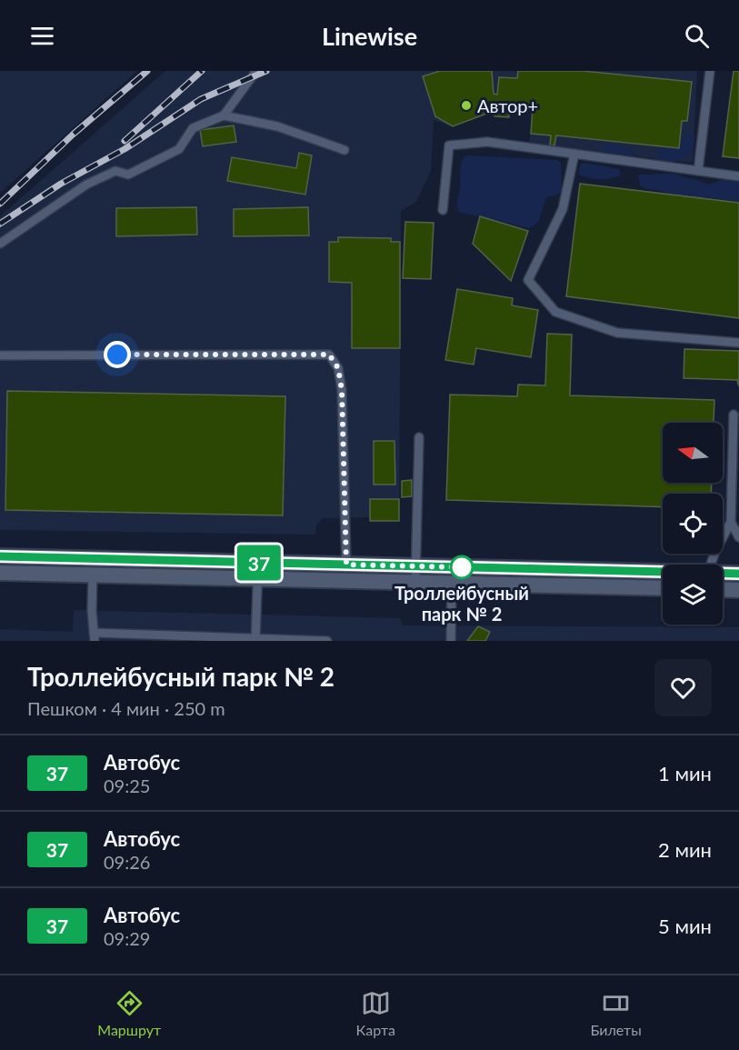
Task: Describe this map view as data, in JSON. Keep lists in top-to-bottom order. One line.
{"places":["Автор+","Троллейбусный парк № 2"],"lines":["bus line 37"],"north":"left","page":{"header":"Linewise","on_map":"37","heading":["Троллейбусный парк № 2","Пешком · 4 мин · 250 m"],"list":[{"mark":"37","name":"Автобус","note":"09:25","value":"1 мин"},{"mark":"37","name":"Автобус","note":"09:26","value":"2 мин"},{"mark":"37","name":"Автобус","note":"09:29","value":"5 мин"}],"tabs":["Маршрут","Карта","Билеты"]}}
